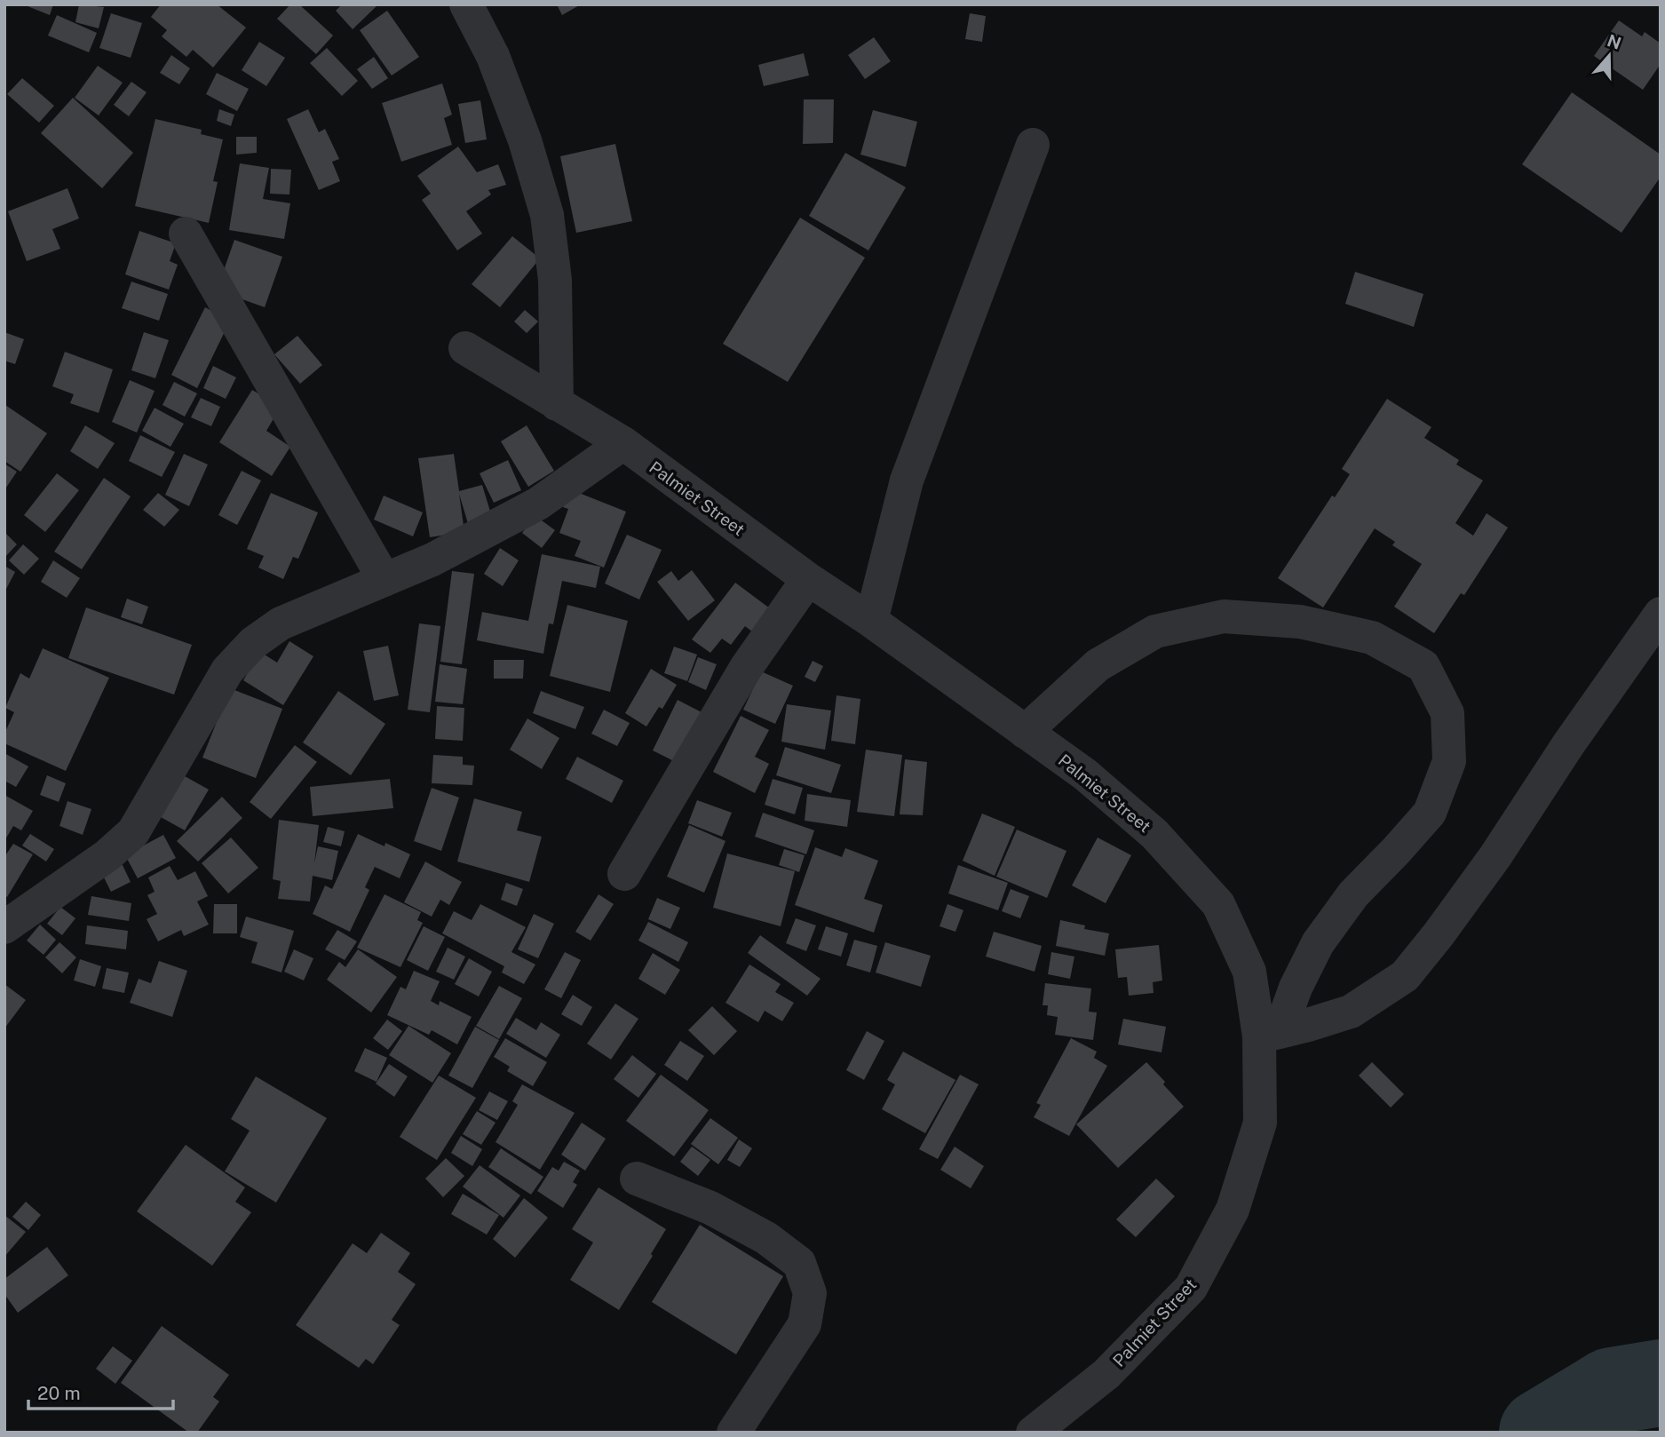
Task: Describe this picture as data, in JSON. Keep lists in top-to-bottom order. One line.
{"streets":{"street":["Palmiet Street"]},"scale_bar":"20 m","north":"top"}
